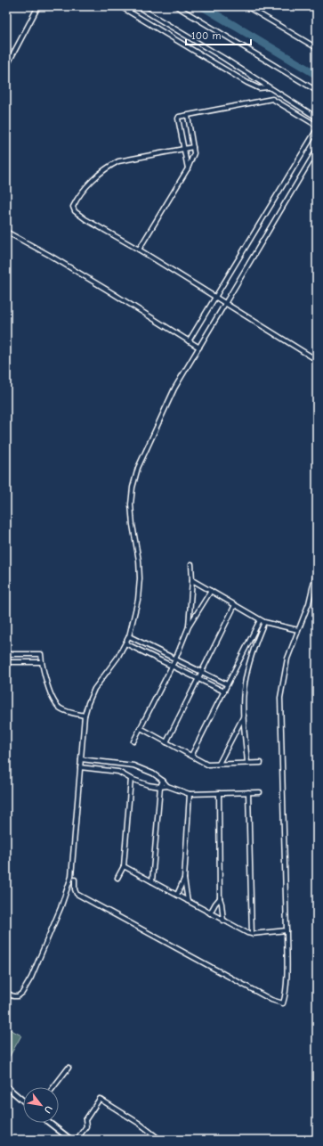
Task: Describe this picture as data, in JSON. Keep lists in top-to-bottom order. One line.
{"scale_bar":"100 m","north":"bottom right"}
